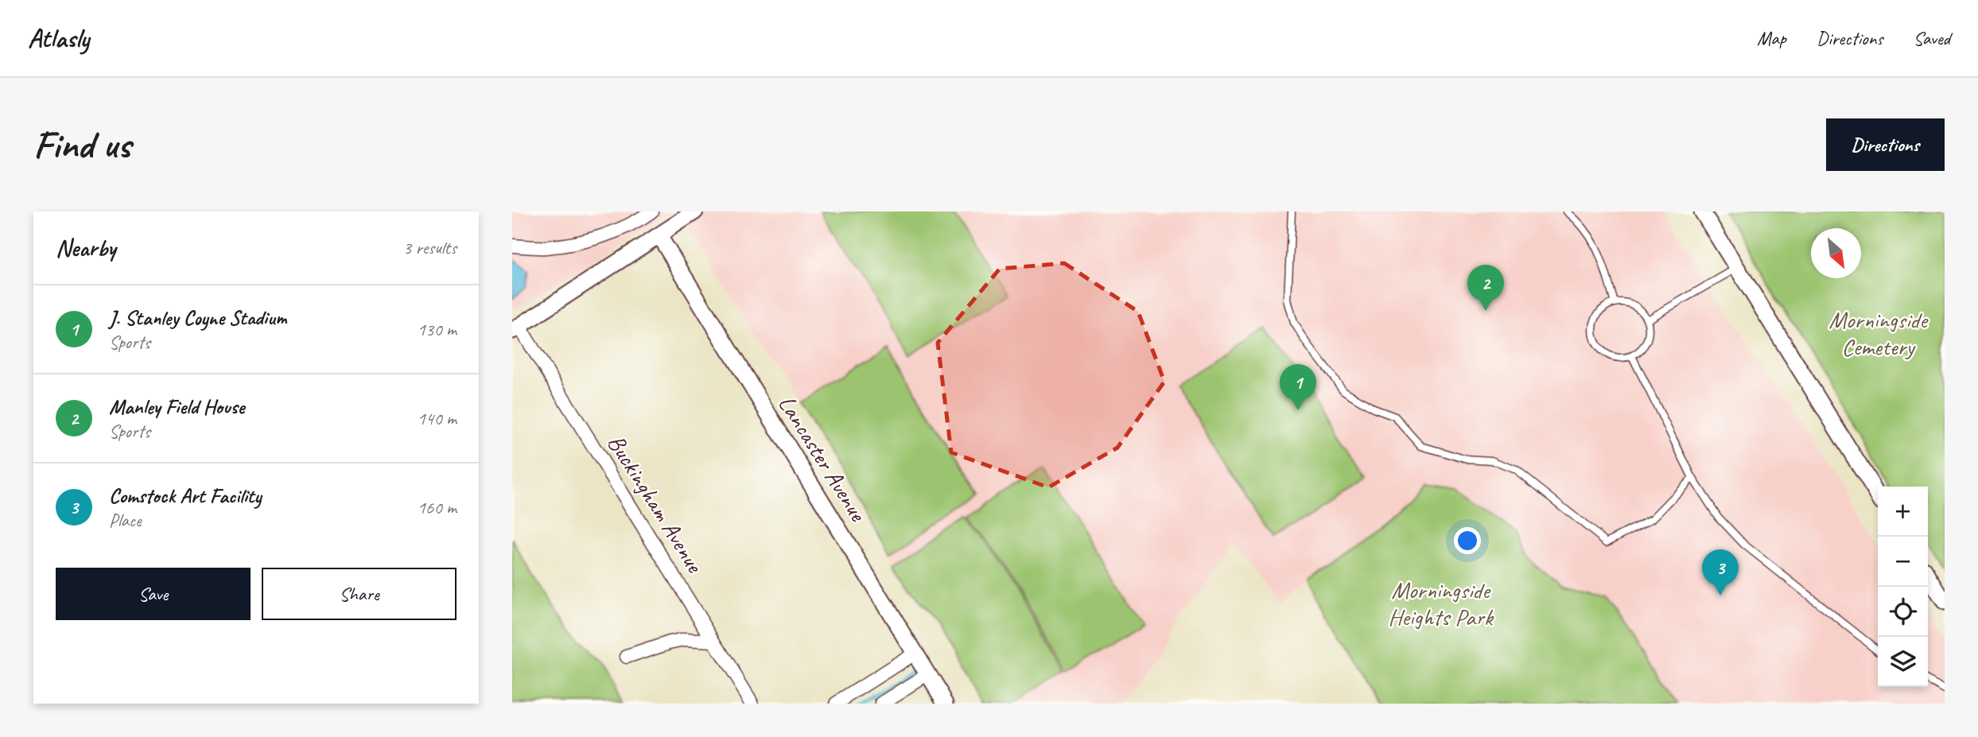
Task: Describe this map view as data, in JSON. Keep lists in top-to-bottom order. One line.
{"streets":{"street":["Lancaster Avenue","Buckingham Avenue"]},"parks":["Morningside Cemetery","Morningside Heights Park"],"north":"bottom right","page":{"header":"Atlasly","nav":["Map","Directions","Saved"],"buttons":["Directions",["Save","Share"]],"title":"Find us","heading":["Nearby","3 results"],"pins":["2","1","3"],"list":[{"mark":"1","name":"J. Stanley Coyne Stadium","note":"Sports","value":"130 m"},{"mark":"2","name":"Manley Field House","note":"Sports","value":"140 m"},{"mark":"3","name":"Comstock Art Facility","note":"Place","value":"160 m"}],"map_buttons":["+","−"]}}
